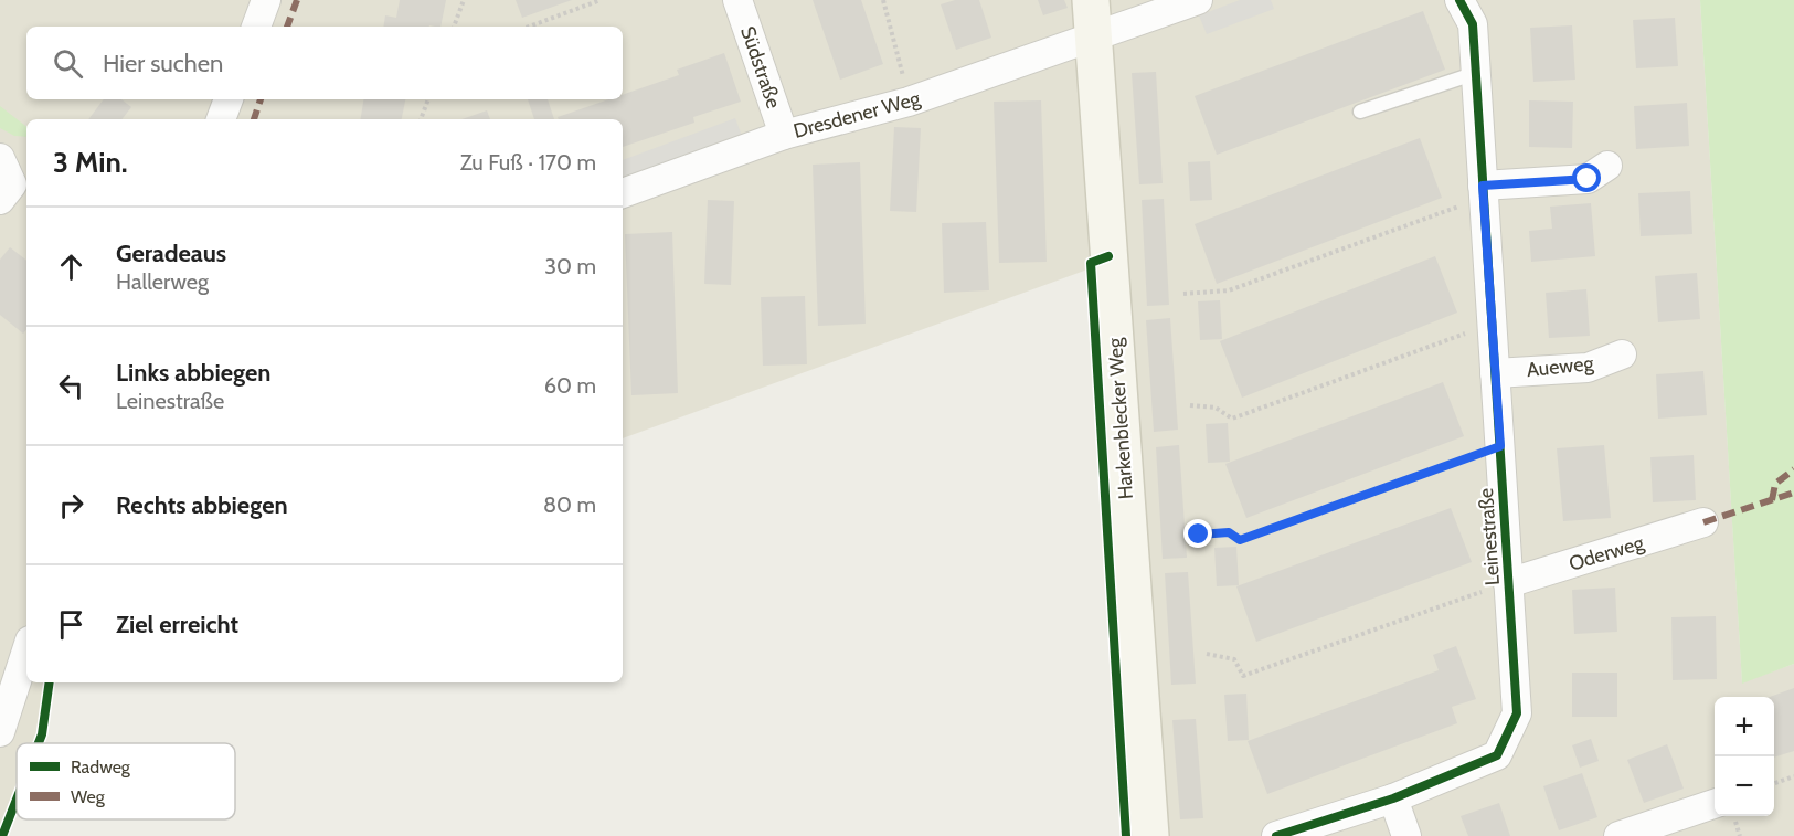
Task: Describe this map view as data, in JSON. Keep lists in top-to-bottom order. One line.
{"streets":{"street":["Südstraße","Dresdener Weg","Aueweg","Harkenblecker Weg","Leinestraße","Oderweg"]},"crossings":[["Südstraße","Dresdener Weg"],["Dresdener Weg","Harkenblecker Weg"],["Aueweg","Leinestraße"],["Leinestraße","Oderweg"]],"legend":["Radweg","Weg"],"page":{"search":"Hier suchen","heading":["3 Min.","Zu Fuß · 170 m"],"list":[["Geradeaus","Hallerweg","30 m"],["Links abbiegen","Leinestraße","60 m"],["Rechts abbiegen","80 m"],"Ziel erreicht"],"map_buttons":["+","−"]}}
